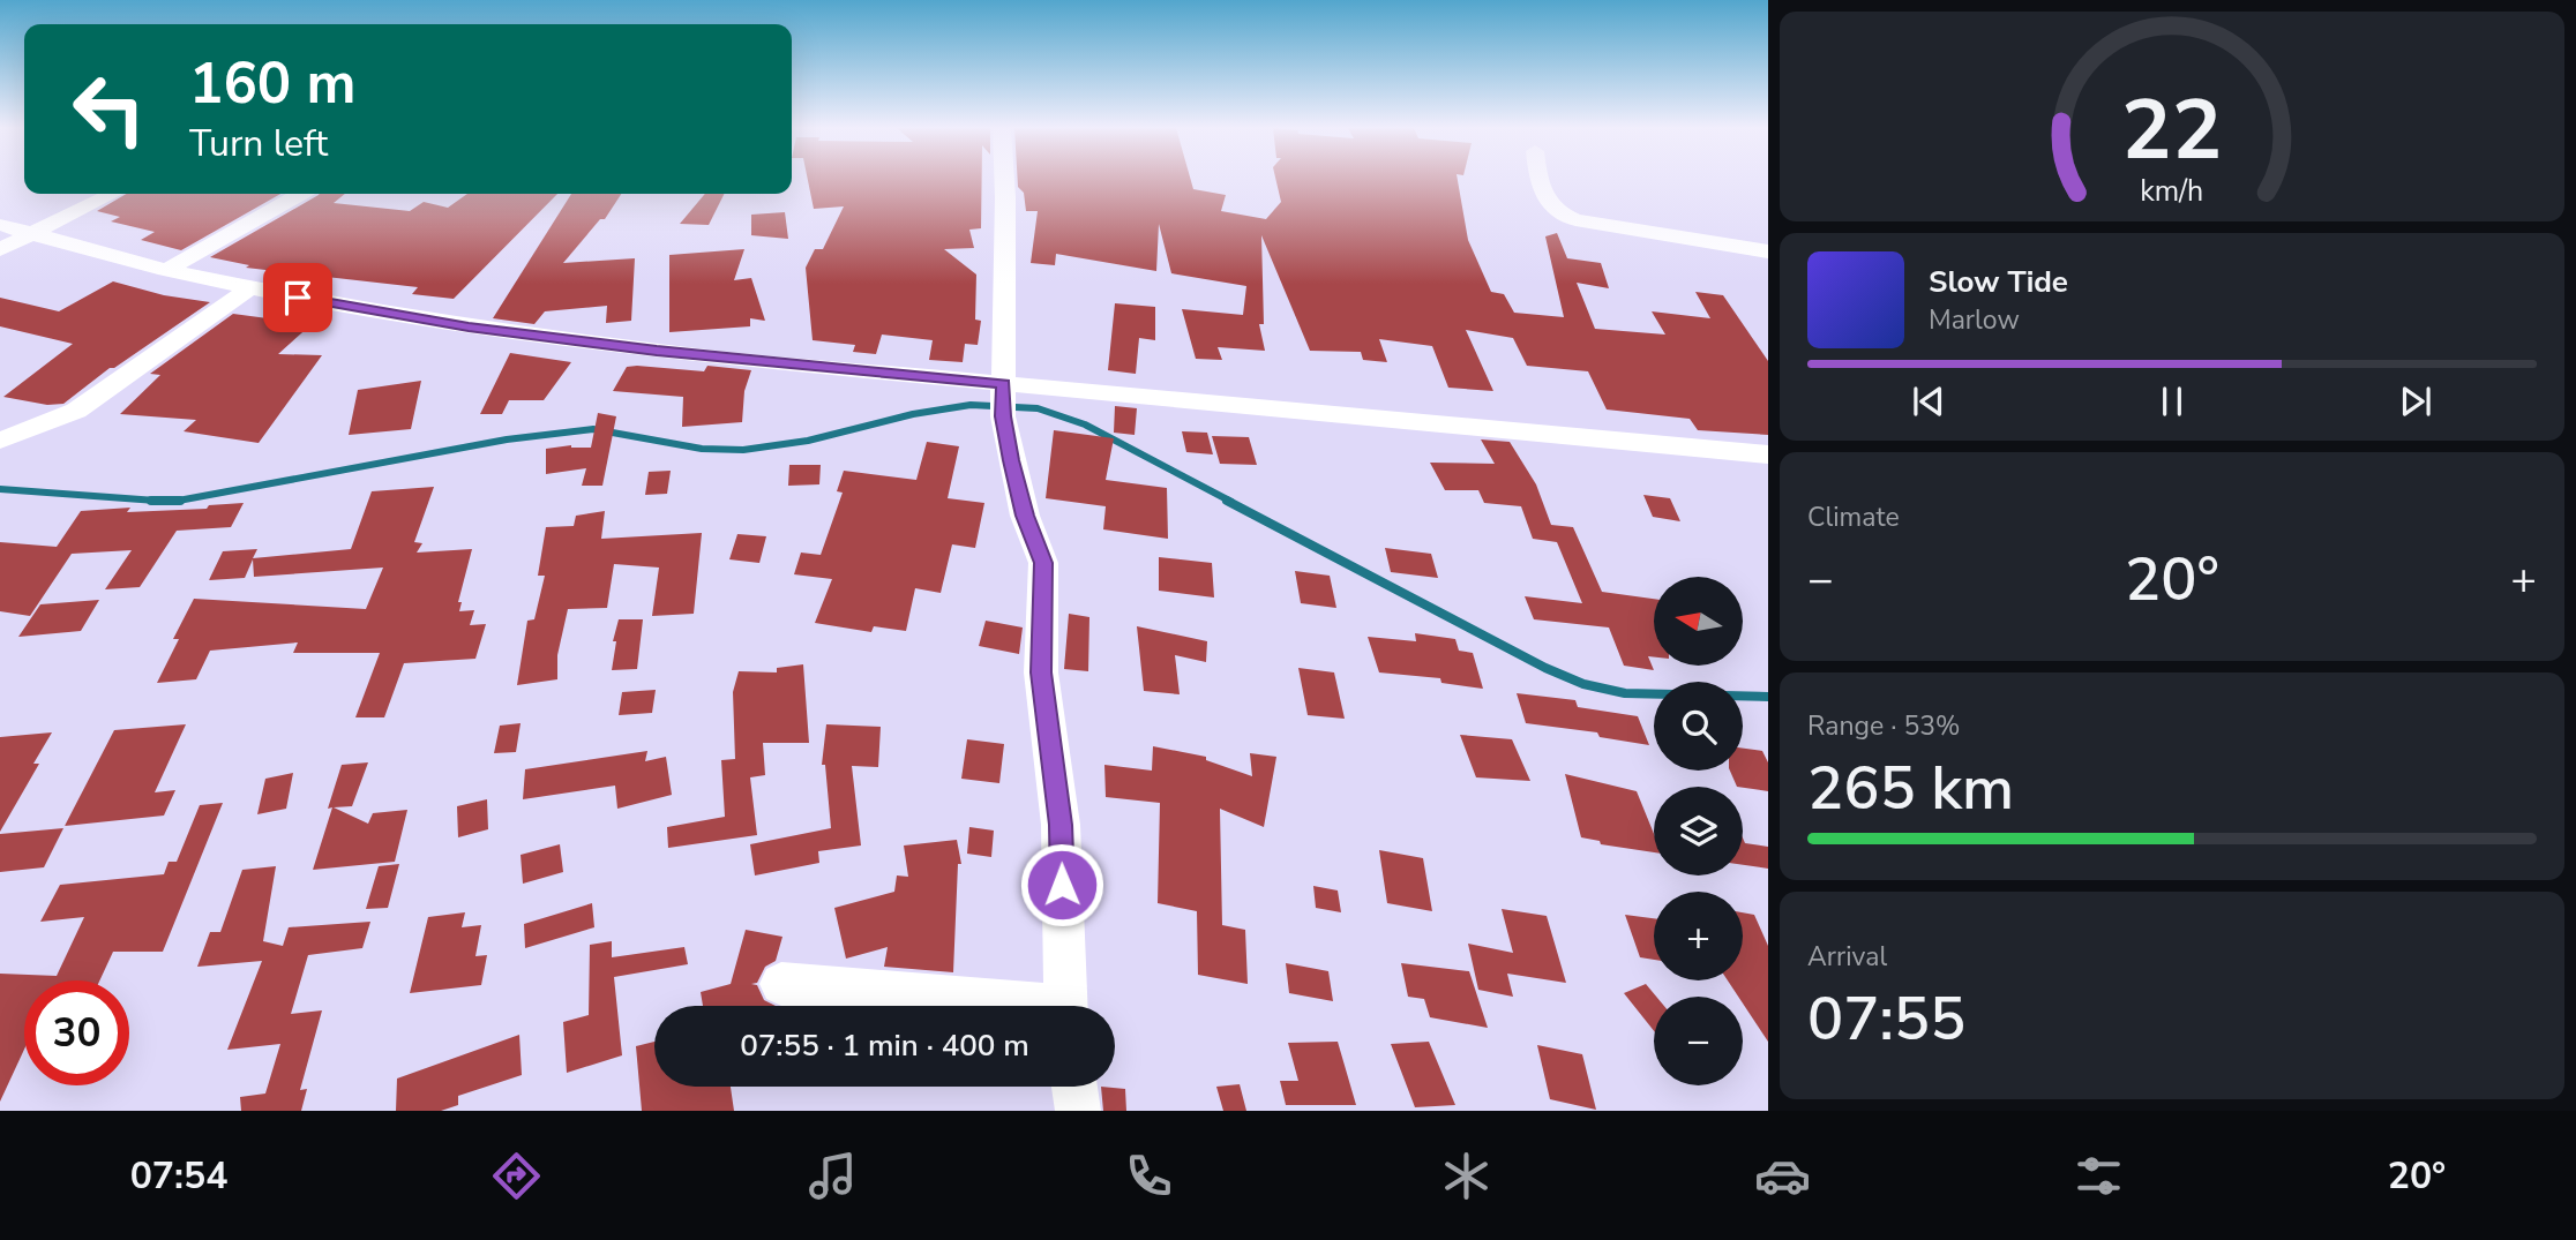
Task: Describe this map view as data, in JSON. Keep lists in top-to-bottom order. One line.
{"north":"left","page":{"turn":["160 m","Turn left"],"song":["Slow Tide","Marlow"],"tile":["Climate",["Range · 53%","265 km"],["Arrival","07:55"]],"heat":["−","20°","+"],"map_buttons":["+","−"],"limit":"30","trip":"07:55 · 1 min · 400 m","tabs":["07:54","20°"],"gauge":["22","km/h"]}}
